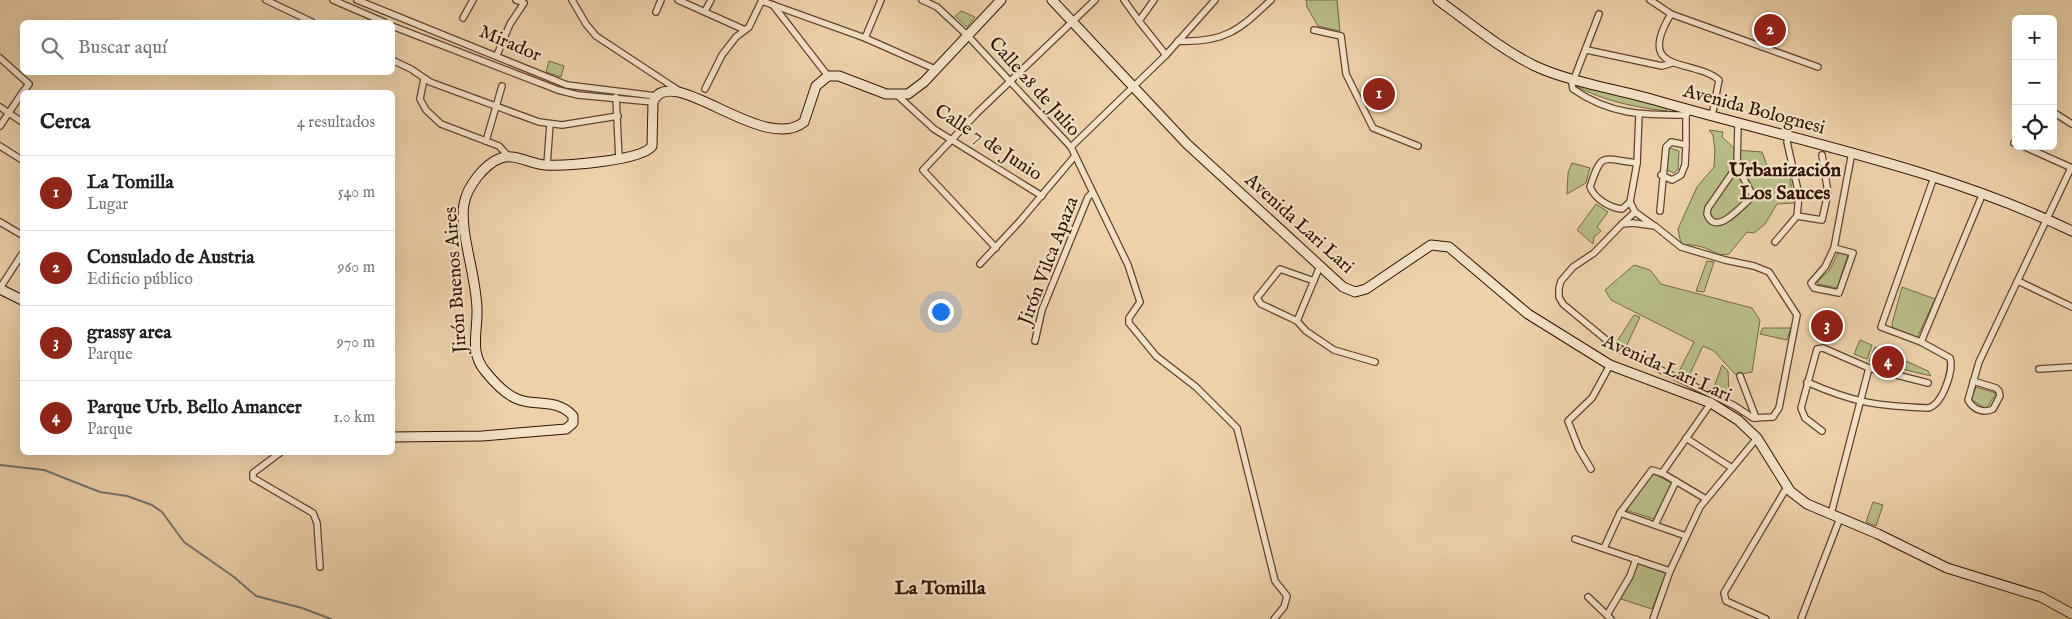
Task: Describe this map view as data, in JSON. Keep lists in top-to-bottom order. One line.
{"streets":{"street":["Mirador","Calle 28 de Julio","Avenida Bolognesi","Calle 7 de Junio","Avenida Lari Lari","Jirón Vilca Apaza","Jirón Buenos Aires"]},"crossings":[["Calle 28 de Julio","Jirón Vilca Apaza"]],"districts":["Urbanización Los Sauces","La Tomilla"],"page":{"pins":["2","1","3","4"],"map_buttons":["+","−"],"search":"Buscar aquí","heading":["Cerca","4 resultados"],"list":[{"mark":"1","name":"La Tomilla","note":"Lugar","value":"540 m"},{"mark":"2","name":"Consulado de Austria","note":"Edificio público","value":"960 m"},{"mark":"3","name":"grassy area","note":"Parque","value":"970 m"},{"mark":"4","name":"Parque Urb. Bello Amancer","note":"Parque","value":"1.0 km"}]}}
